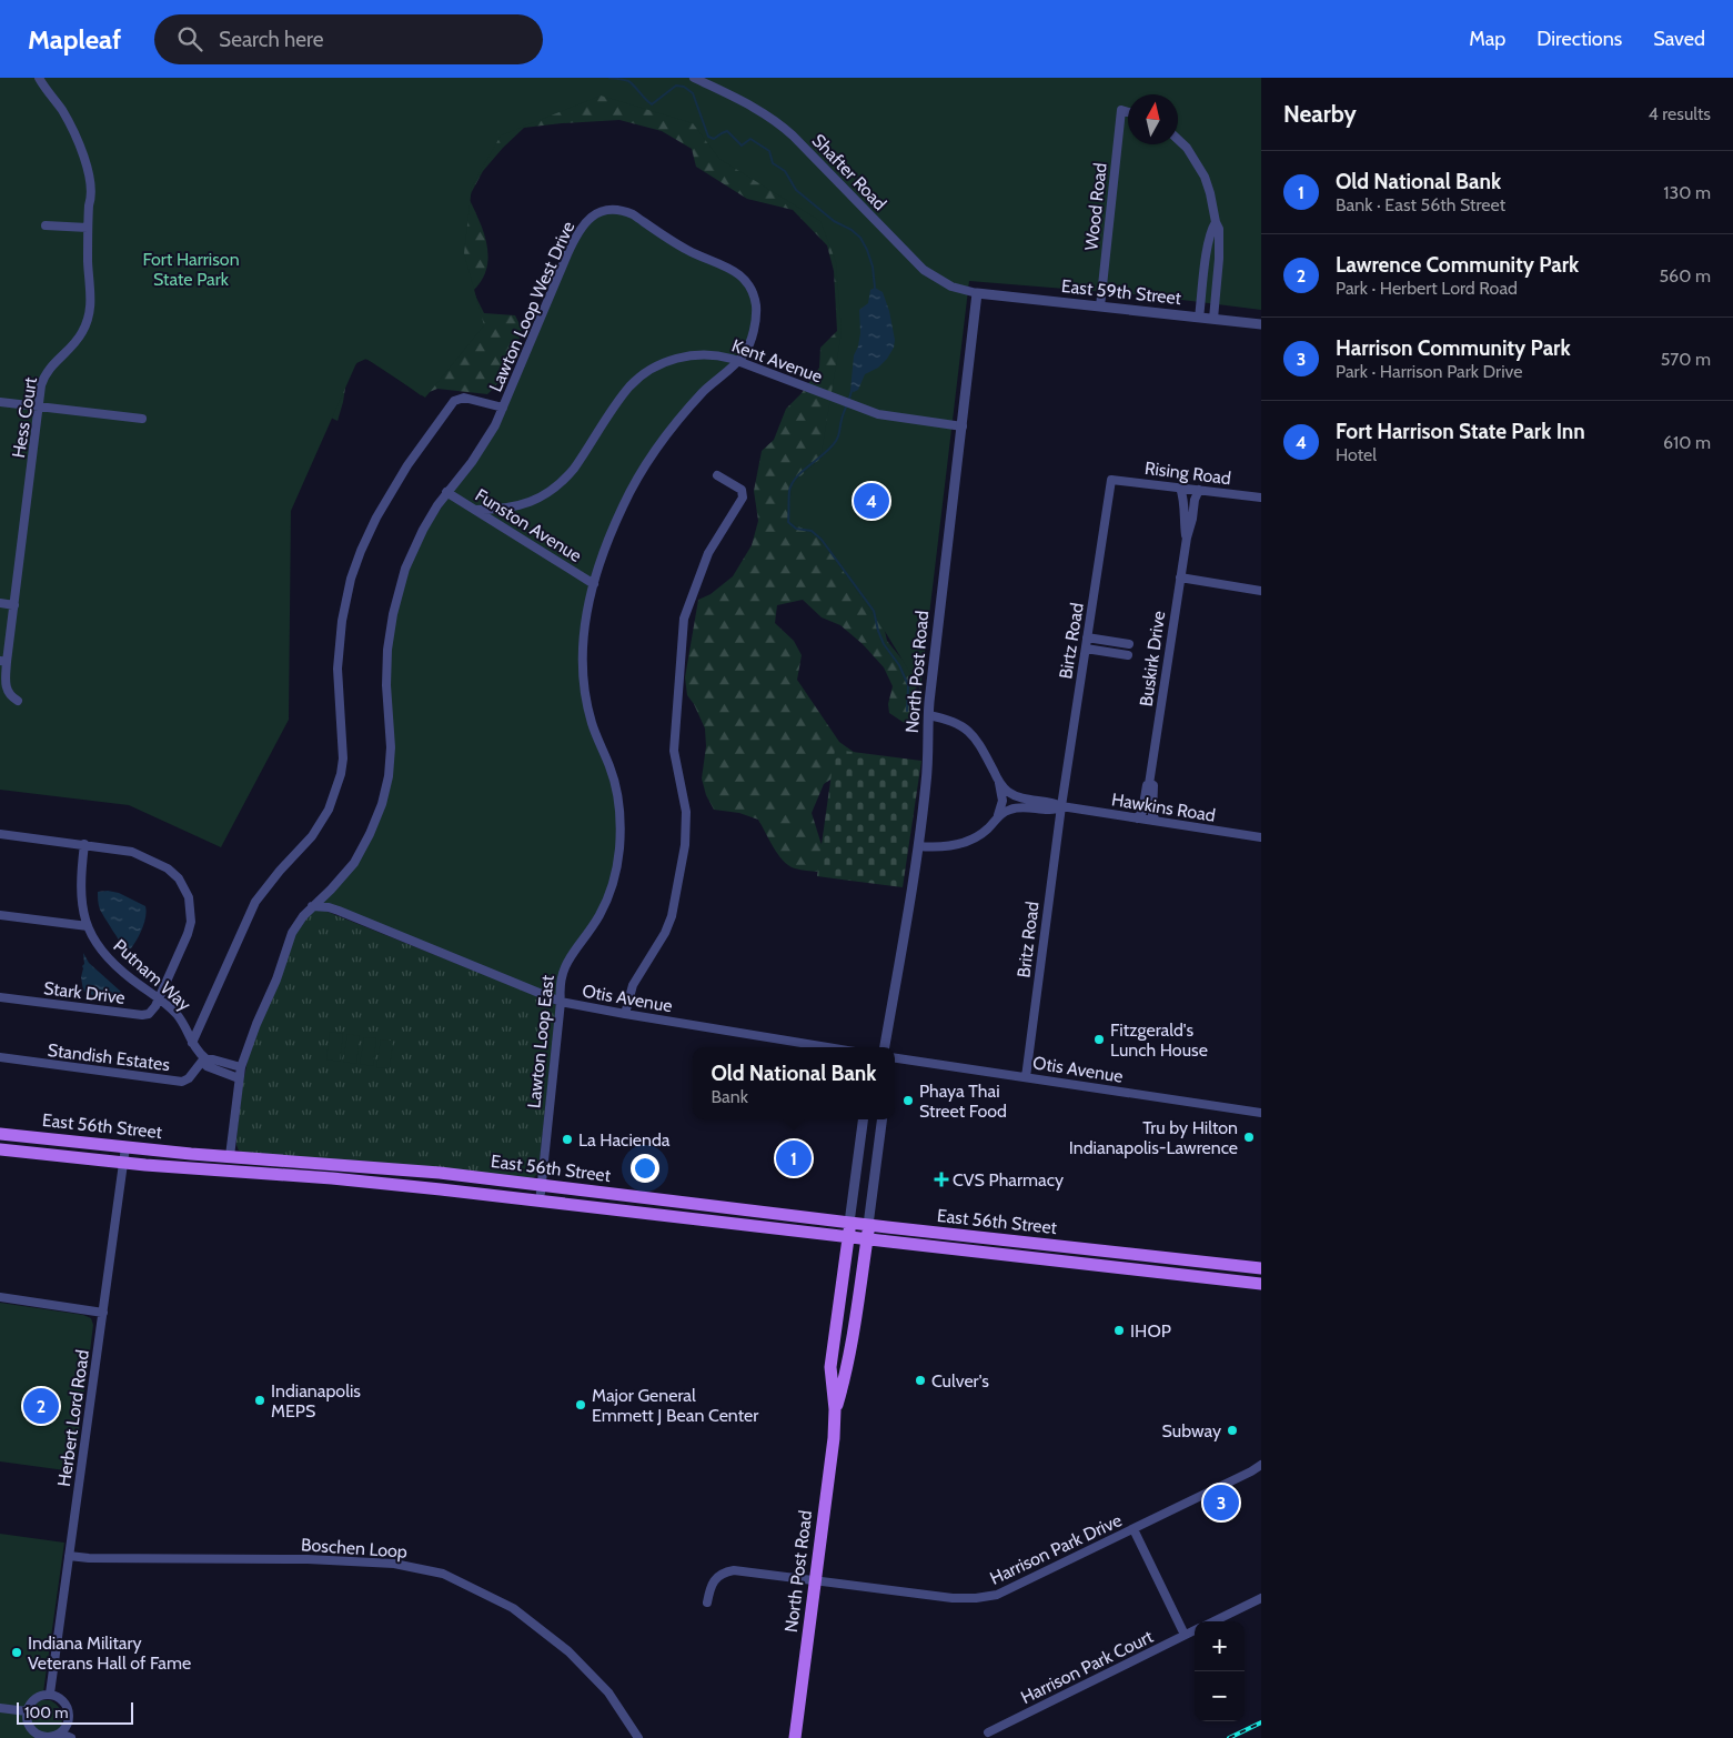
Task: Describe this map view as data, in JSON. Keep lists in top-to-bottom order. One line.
{"streets":{"main road":["North Post Road","East 56th Street"],"street":["Shafter Road","Wood Road","East 59th Street","Lawton Loop West Drive","Kent Avenue","Hess Court","Rising Road","Funston Avenue","Birtz Road","Buskirk Drive","Hawkins Road","Britz Road","Putnam Way","Stark Drive","Otis Avenue","Lawton Loop East","Standish Estates","Herbert Lord Road","Boschen Loop","Harrison Park Drive","Harrison Park Court"]},"crossings":[["Shafter Road","East 59th Street"],["Shafter Road","North Post Road"],["Wood Road","East 59th Street"],["East 59th Street","North Post Road"],["Lawton Loop West Drive","Kent Avenue"],["Lawton Loop West Drive","Funston Avenue"],["Lawton Loop West Drive","Putnam Way"],["Lawton Loop West Drive","Otis Avenue"],["Lawton Loop West Drive","Lawton Loop East"],["Lawton Loop West Drive","East 56th Street"],["Kent Avenue","Funston Avenue"],["Kent Avenue","North Post Road"],["Kent Avenue","Lawton Loop East"],["Rising Road","Birtz Road"],["Rising Road","Buskirk Drive"],["Funston Avenue","Lawton Loop East"],["Birtz Road","Hawkins Road"],["Birtz Road","Britz Road"],["Buskirk Drive","Hawkins Road"],["North Post Road","Hawkins Road"],["North Post Road","East 56th Street"],["North Post Road","Harrison Park Drive"],["Hawkins Road","Britz Road"],["Britz Road","Otis Avenue"],["Putnam Way","Stark Drive"],["Putnam Way","Standish Estates"],["Otis Avenue","Lawton Loop East"],["Lawton Loop East","East 56th Street"],["East 56th Street","Herbert Lord Road"],["Herbert Lord Road","Boschen Loop"]],"parks":["Fort Harrison State Park"],"places":{"other":["Fitzgerald's Lunch House","Phaya Thai Street Food","Tru by Hilton Indianapolis-Lawrence","La Hacienda","IHOP","Culver's","Indianapolis MEPS","Major General Emmett J Bean Center","Subway","Indiana Military Veterans Hall of Fame"],"health":["CVS Pharmacy"]},"scale_bar":"100 m","north":"top","page":{"header":"Mapleaf","search":"Search here","nav":["Map","Directions","Saved"],"heading":["Nearby","4 results"],"list":[{"mark":"1","name":"Old National Bank","note":"Bank · East 56th Street","value":"130 m"},{"mark":"2","name":"Lawrence Community Park","note":"Park · Herbert Lord Road","value":"560 m"},{"mark":"3","name":"Harrison Community Park","note":"Park · Harrison Park Drive","value":"570 m"},{"mark":"4","name":"Fort Harrison State Park Inn","note":"Hotel","value":"610 m"}],"pins":["4","1","2","3"],"popup":["Old National Bank","Bank"],"map_buttons":["+","−"],"scale":"100 m"}}
